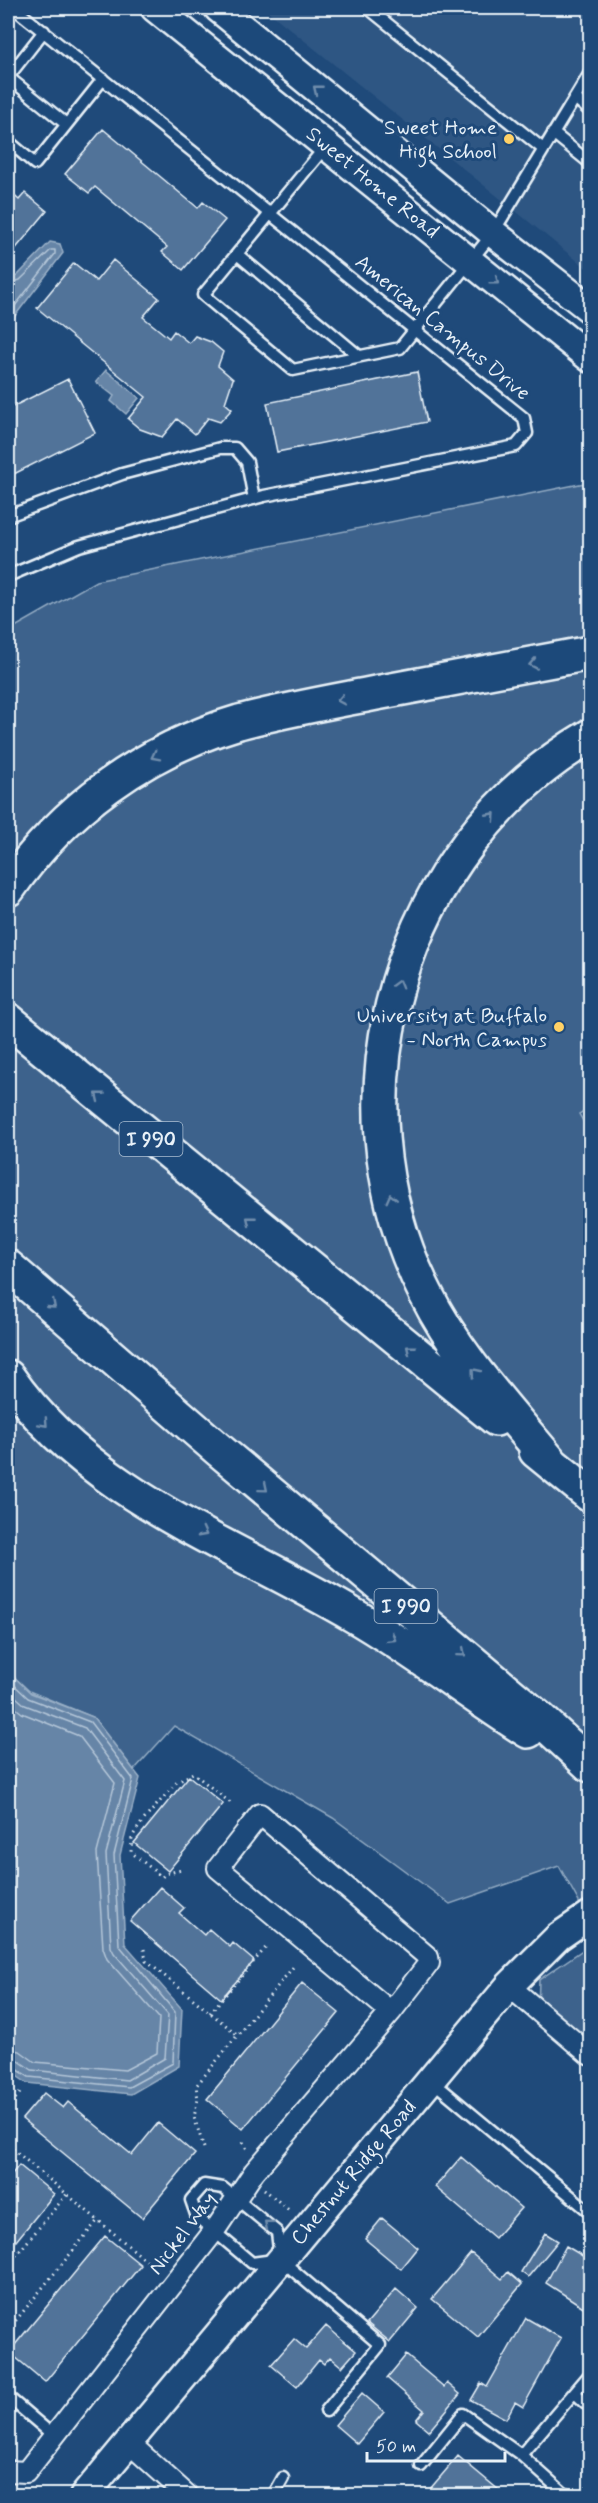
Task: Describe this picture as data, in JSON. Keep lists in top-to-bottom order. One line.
{"streets":{"highway":["I 990"],"main road":["Sweet Home Road","Chestnut Ridge Road"],"street":["Nickel Way"],"lane":["American Campus Drive"]},"places":["Sweet Home High School","University at Buffalo - North Campus"],"scale_bar":"50 m"}
